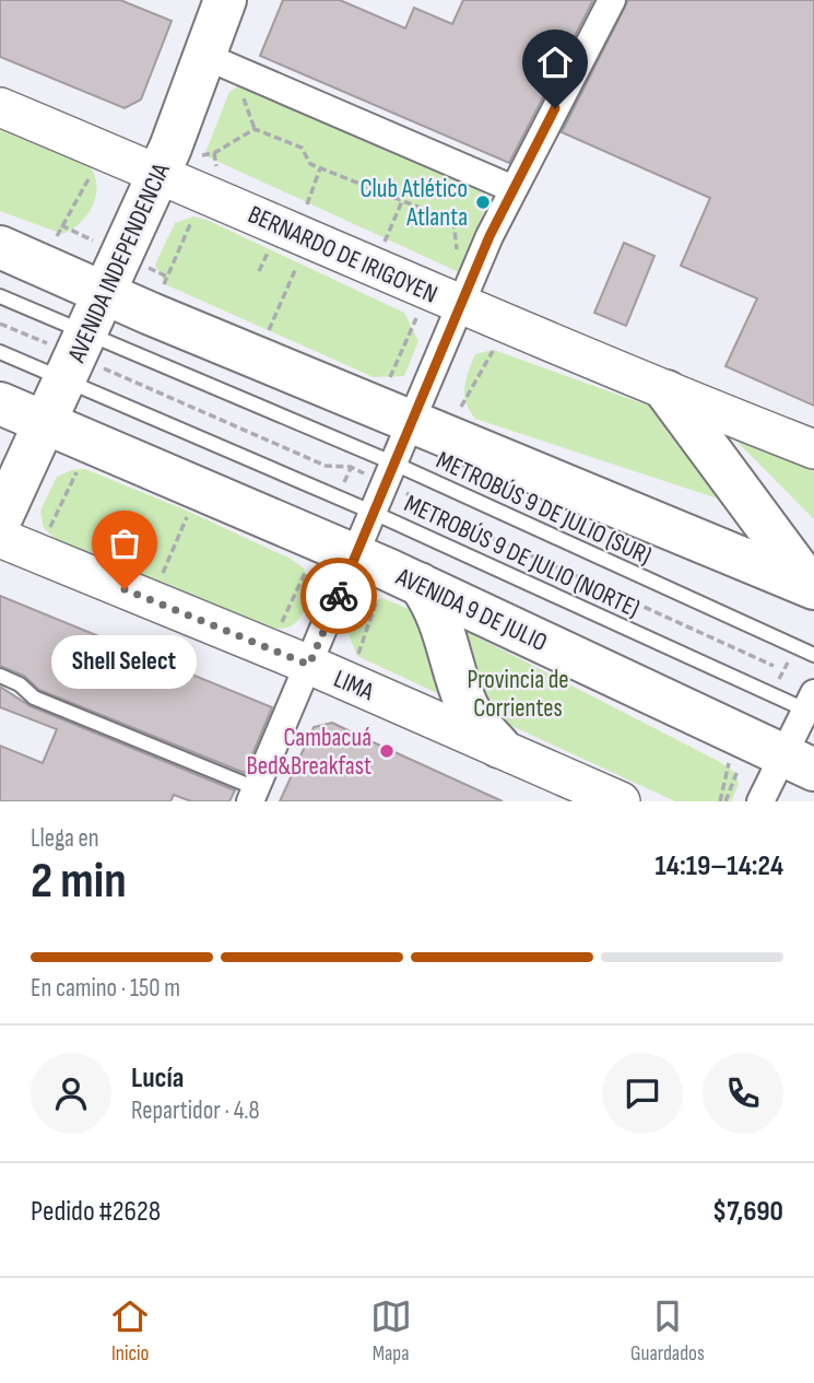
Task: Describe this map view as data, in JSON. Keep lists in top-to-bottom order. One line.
{"streets":{"main road":["AVENIDA INDEPENDENCIA","AVENIDA 9 DE JULIO"],"street":["BERNARDO DE IRIGOYEN","LIMA"],"lane":["METROBÚS 9 DE JULIO (SUR)","METROBÚS 9 DE JULIO (NORTE)"]},"crossings":[["BERNARDO DE IRIGOYEN","AVENIDA INDEPENDENCIA"],["AVENIDA INDEPENDENCIA","METROBÚS 9 DE JULIO (SUR)"],["AVENIDA INDEPENDENCIA","METROBÚS 9 DE JULIO (NORTE)"],["AVENIDA INDEPENDENCIA","AVENIDA 9 DE JULIO"]],"parks":["Provincia de Corrientes"],"places":["Club Atlético Atlanta","Shell Select","Cambacuá Bed&Breakfast"],"page":{"bubble":"Shell Select","heading":["2 min","Llega en","14:19–14:24"],"panel":["Lucía","Repartidor · 4.8","Pedido #2628","$7,690"],"bar":"En camino · 150 m","tabs":["Inicio","Mapa","Guardados"]}}
